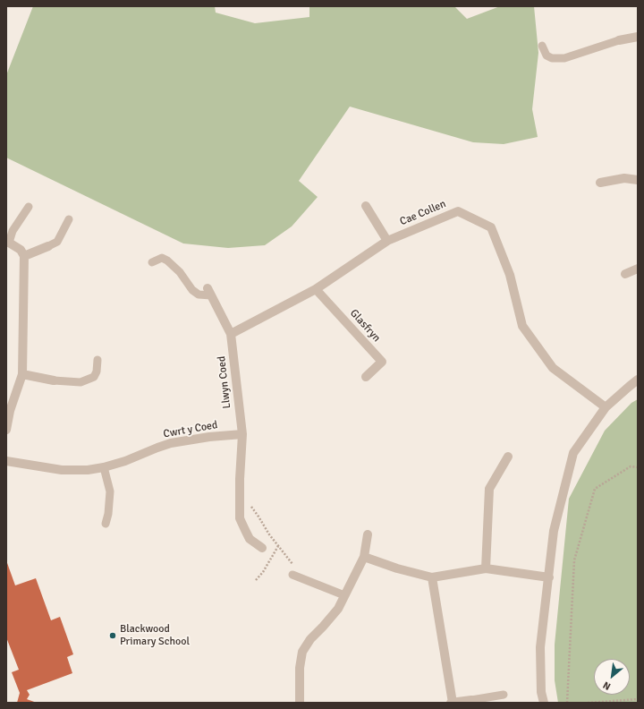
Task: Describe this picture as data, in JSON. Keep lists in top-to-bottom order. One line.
{"streets":{"street":["Cae Collen","Glasfryn","Llwyn Coed","Cwrt y Coed"]},"crossings":[["Cae Collen","Glasfryn"],["Cae Collen","Llwyn Coed"],["Llwyn Coed","Cwrt y Coed"]],"places":["Blackwood Primary School"],"north":"bottom left"}
